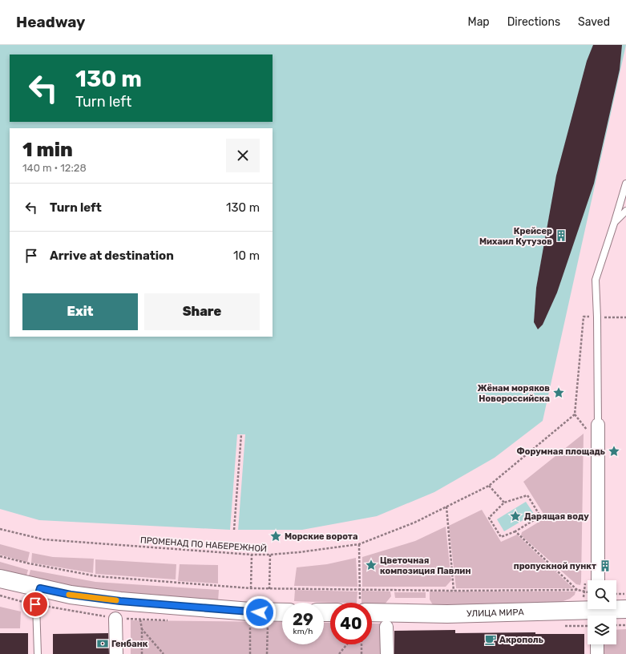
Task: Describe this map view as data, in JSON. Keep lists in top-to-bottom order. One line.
{"streets":{"street":["УЛИЦА МИРА"],"path":["ПРОМЕНАД ПО НАБЕРЕЖНОЙ"]},"places":{"building":["Крейсер Михаил Кутузов","пропускной пункт"],"place":["Жёнам моряков Новороссийска","Форумная площадь","Дарящая воду","Морские ворота","Цветочная композиция Павлин"],"cafe":["Акрополь"],"bank":["Генбанк"]},"page":{"header":"Headway","nav":["Map","Directions","Saved"],"turn":["130 m","Turn left"],"heading":["1 min","140 m · 12:28"],"list":[{"name":"Turn left","value":"130 m"},{"name":"Arrive at destination","value":"10 m"}],"buttons":["Exit","Share"],"speed":"29 km/h","limit":"40"}}
